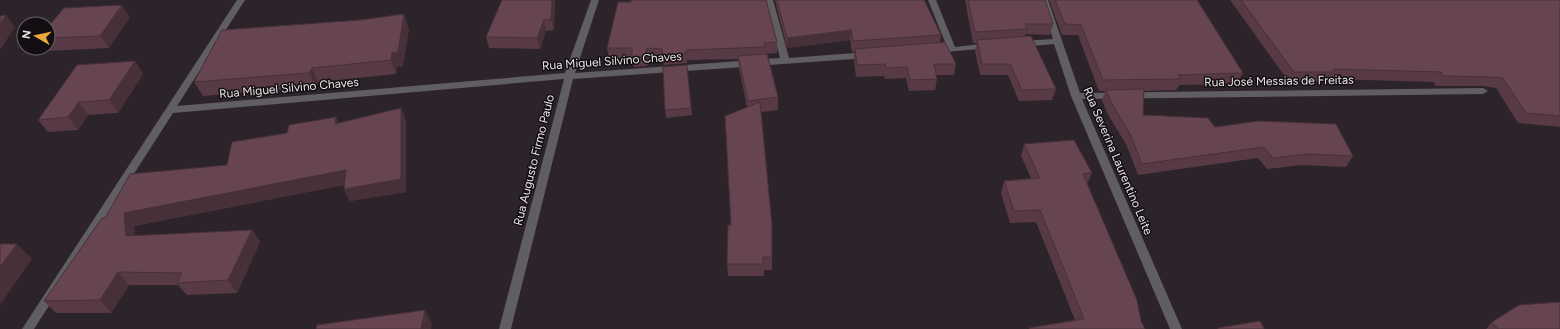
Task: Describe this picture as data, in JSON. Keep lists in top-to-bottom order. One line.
{"streets":{"street":["Rua Miguel Silvino Chaves","Rua José Messias de Freitas","Rua Augusto Firmo Paulo","Rua Severina Laurentino Leite"]},"crossings":[["Rua Miguel Silvino Chaves","Rua Augusto Firmo Paulo"],["Rua José Messias de Freitas","Rua Severina Laurentino Leite"]],"north":"left"}
